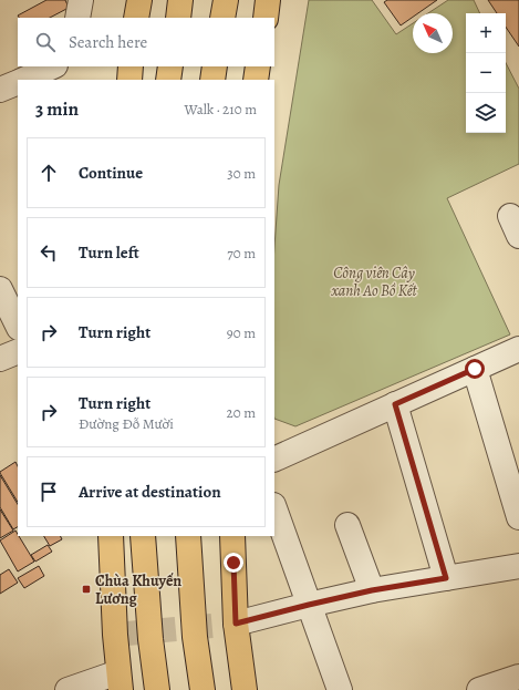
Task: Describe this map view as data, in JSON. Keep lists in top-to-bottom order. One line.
{"parks":["Công viên Cây xanh Ao Bồ Kết"],"places":{"transit":["Chùa Khuyến Lương"]},"north":"top left","page":{"map_buttons":["+","−"],"search":"Search here","heading":["3 min","Walk · 210 m"],"list":[["Continue","30 m"],["Turn left","70 m"],["Turn right","90 m"],["Turn right","Đường Đỗ Mười","20 m"],"Arrive at destination"]}}
